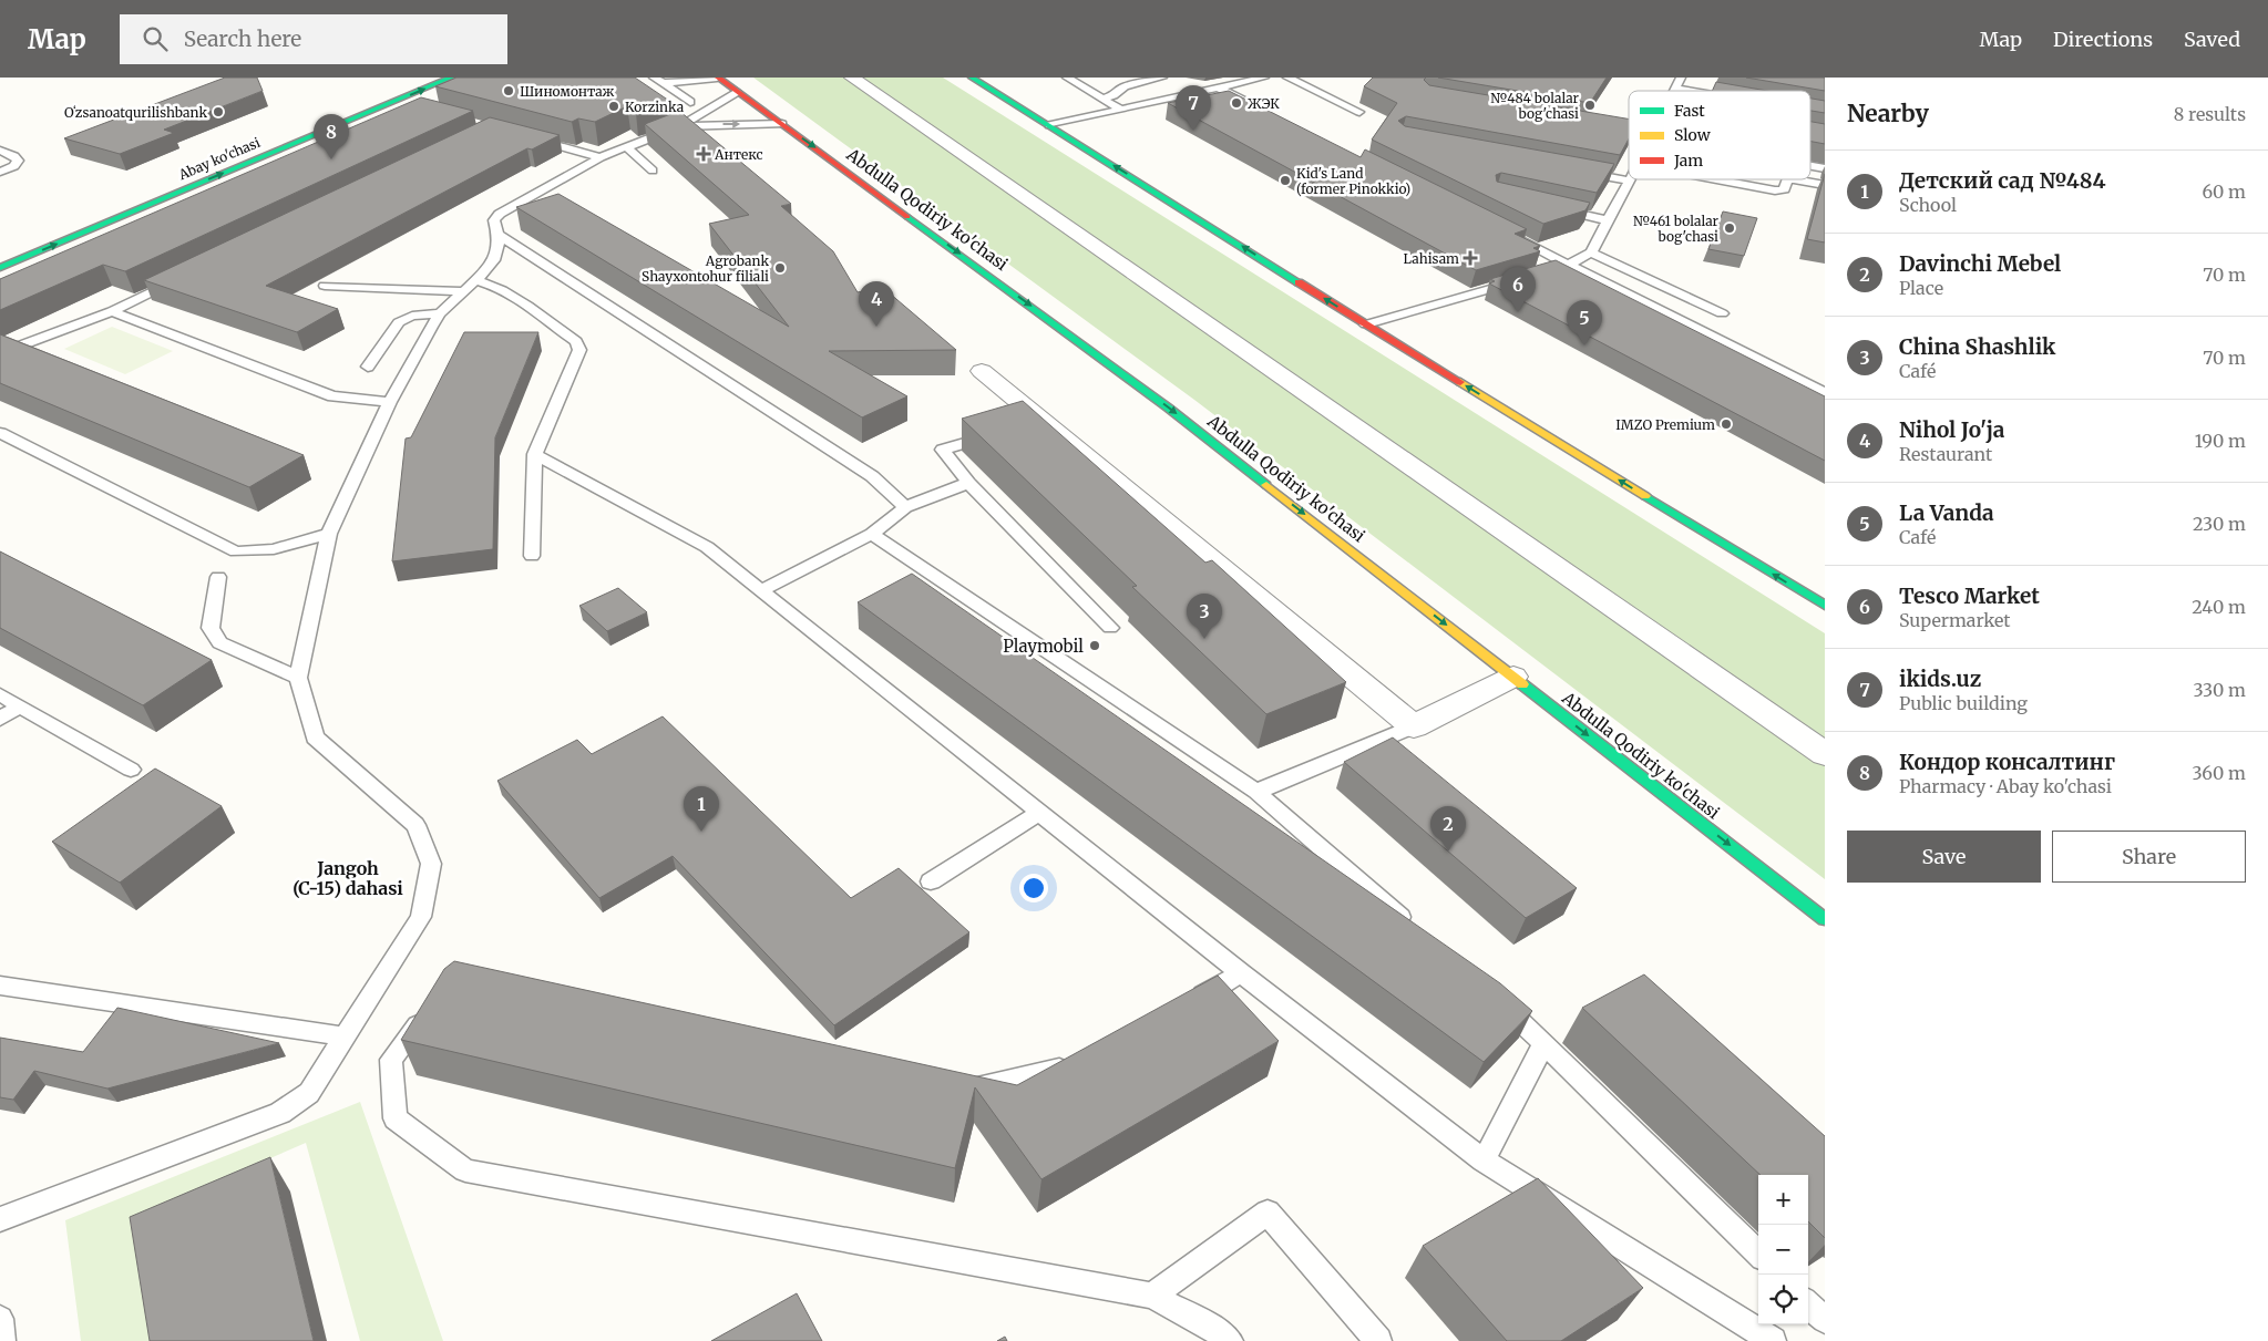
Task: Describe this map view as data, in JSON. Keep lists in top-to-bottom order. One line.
{"streets":{"main road":["Abay ko'chasi","Abdulla Qodiriy ko'chasi"]},"one_way":["Abay ko'chasi","Abdulla Qodiriy ko'chasi"],"districts":["Jangoh (C-15) dahasi"],"places":{"other":["Шиномонтаж","ЖЭК","№484 bolalar bog'chasi","Korzinka","Oʻzsanoatqurilishbank","Kid's Land (former Pinokkio)","№461 bolalar bog'chasi","Agrobank Shayxontohur filiali","IMZO Premium","Playmobil"],"health":["Антекс","Lahisam"]},"legend":["Fast","Slow","Jam"],"page":{"header":"Map","search":"Search here","nav":["Map","Directions","Saved"],"heading":["Nearby","8 results"],"pins":["7","8","6","4","5","3","1","2"],"list":[{"mark":"1","name":"Детский сад №484","note":"School","value":"60 m"},{"mark":"2","name":"Davinchi Mebel","note":"Place","value":"70 m"},{"mark":"3","name":"China Shashlik","note":"Café","value":"70 m"},{"mark":"4","name":"Nihol Jo'ja","note":"Restaurant","value":"190 m"},{"mark":"5","name":"La Vanda","note":"Café","value":"230 m"},{"mark":"6","name":"Tesco Market","note":"Supermarket","value":"240 m"},{"mark":"7","name":"ikids.uz","note":"Public building","value":"330 m"},{"mark":"8","name":"Кондор консалтинг","note":"Pharmacy · Abay ko'chasi","value":"360 m"}],"buttons":["Save","Share"],"map_buttons":["+","−"]}}
